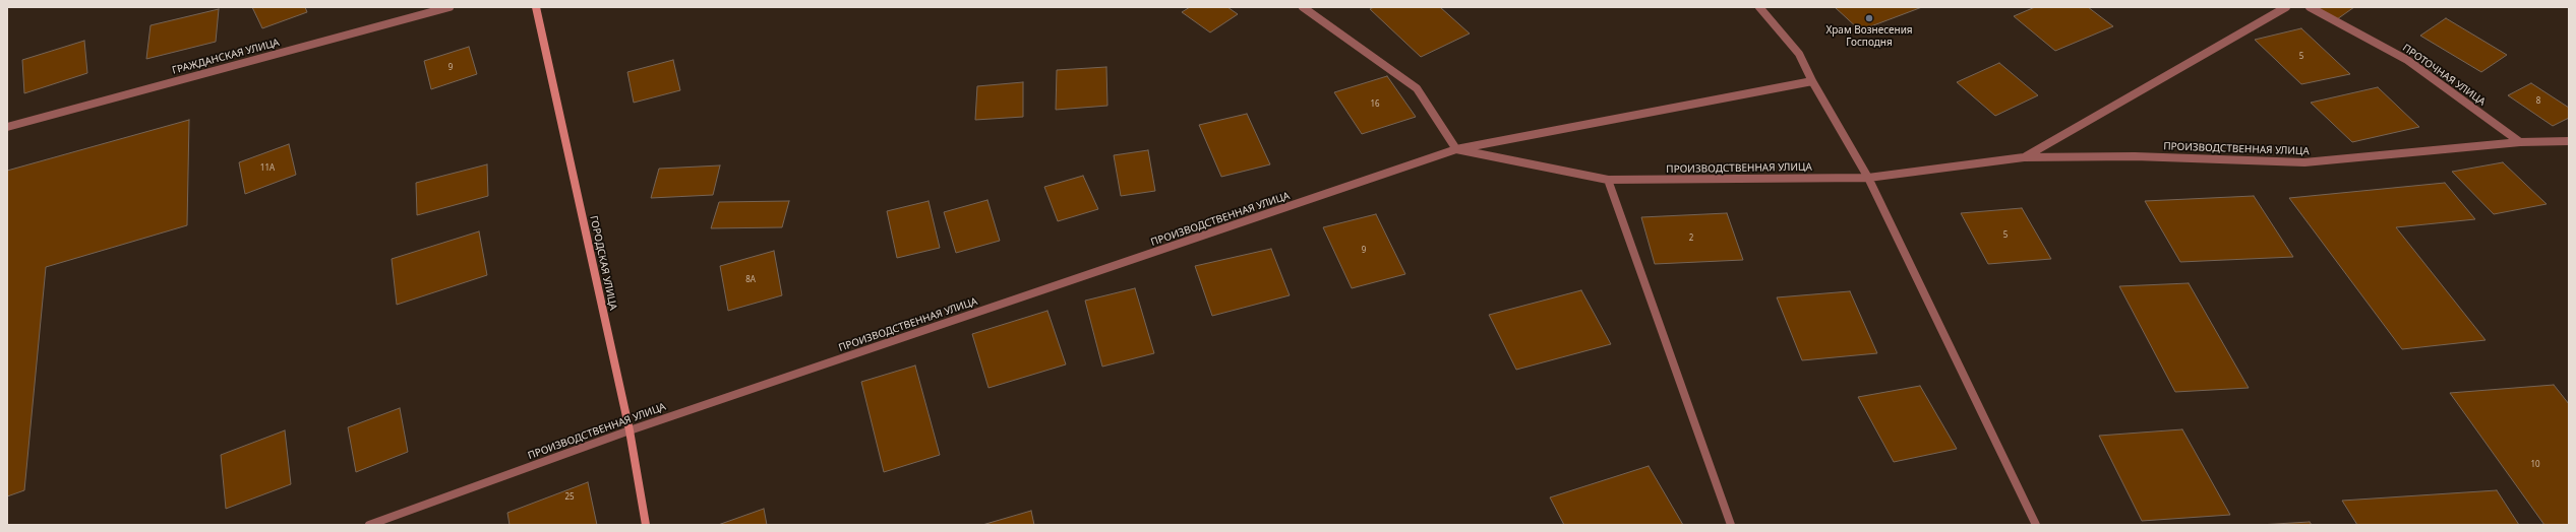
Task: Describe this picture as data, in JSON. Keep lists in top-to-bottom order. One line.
{"streets":{"street":["ГРАЖДАНСКАЯ УЛИЦА","ПРОТОЧНАЯ УЛИЦА","ПРОИЗВОДСТВЕННАЯ УЛИЦА","ГОРОДСКАЯ УЛИЦА"]},"crossings":[["ПРОТОЧНАЯ УЛИЦА","ПРОИЗВОДСТВЕННАЯ УЛИЦА"],["ПРОИЗВОДСТВЕННАЯ УЛИЦА","ГОРОДСКАЯ УЛИЦА"]],"places":["Храм Вознесения Господня"],"house_numbers":["5","9","8","16","11А","5","2","9","8А","10","25"]}
